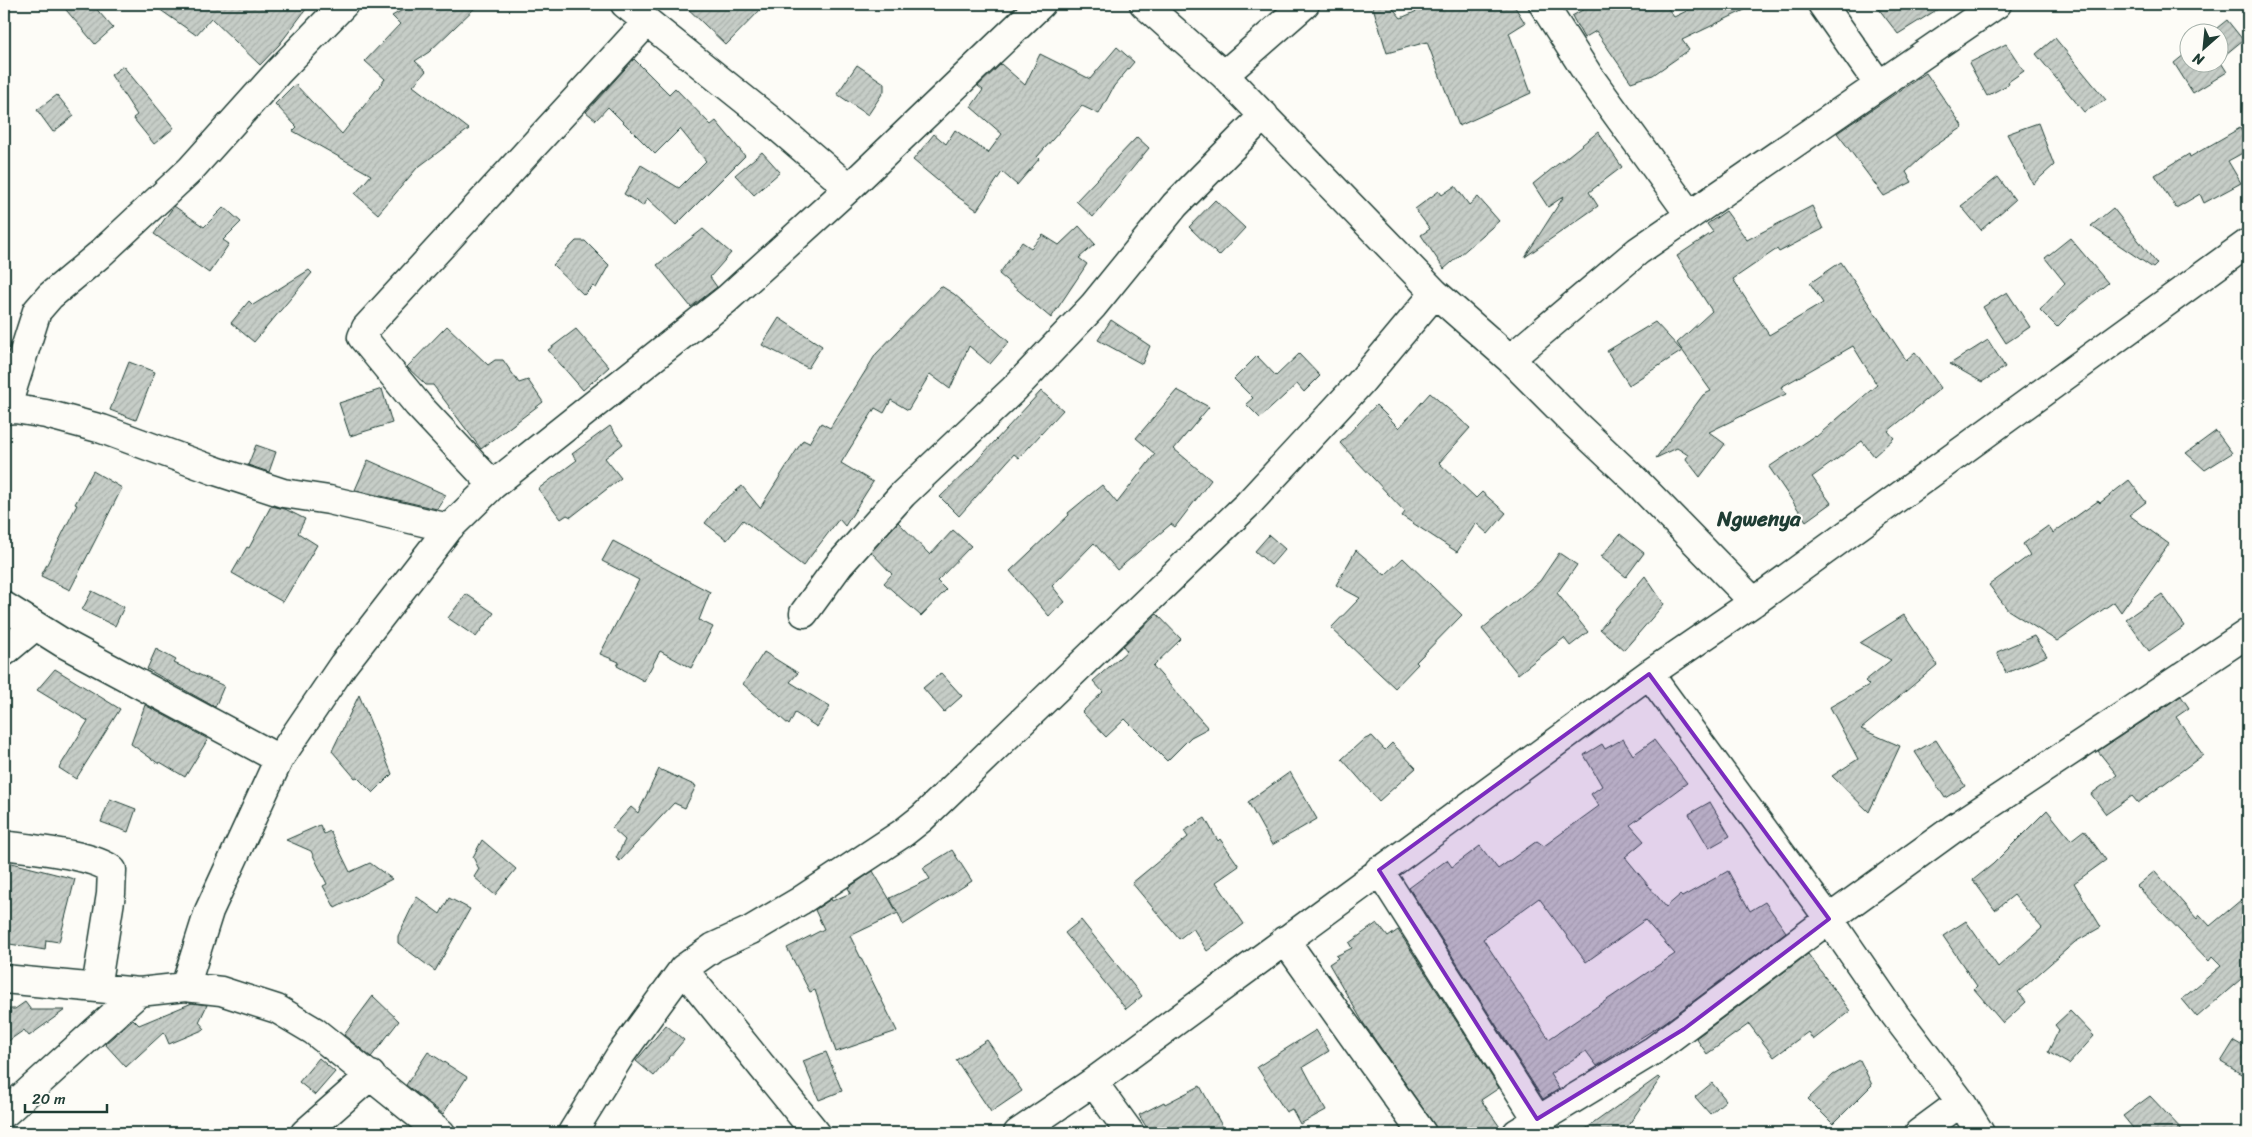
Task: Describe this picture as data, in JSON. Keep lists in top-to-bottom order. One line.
{"districts":["Ngwenya"],"scale_bar":"20 m","north":"bottom left"}
